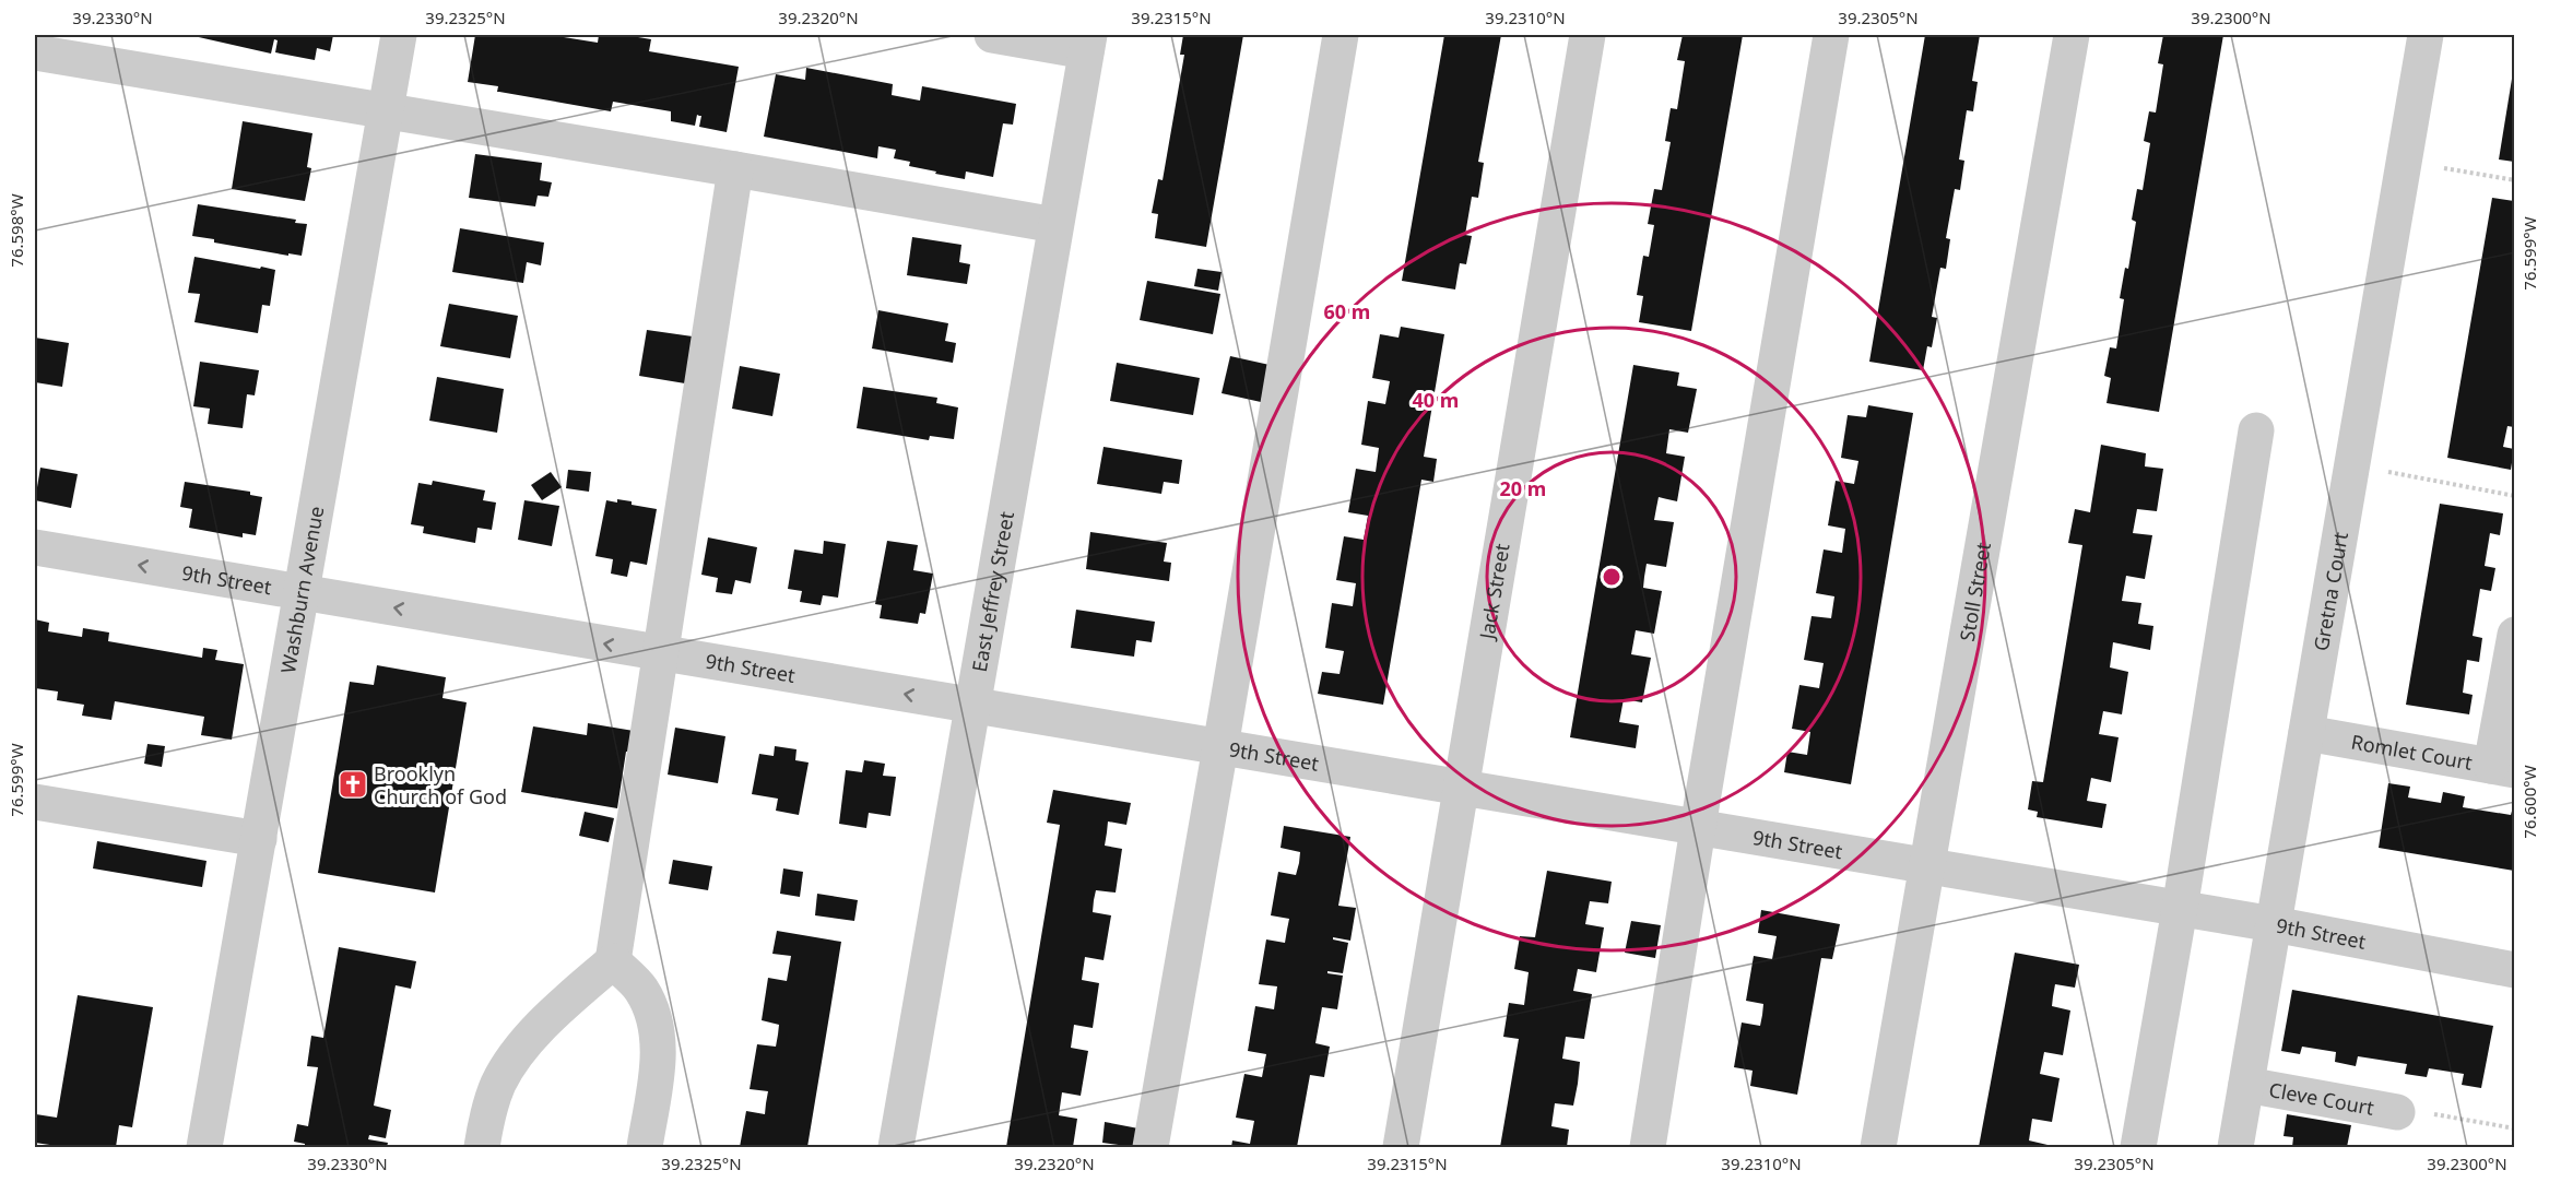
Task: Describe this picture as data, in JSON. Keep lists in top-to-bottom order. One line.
{"streets":{"street":["9th Street","Washburn Avenue","East Jeffrey Street","Jack Street","Stoll Street","Gretna Court","Romlet Court","Cleve Court"]},"crossings":[["9th Street","Washburn Avenue"],["9th Street","East Jeffrey Street"],["9th Street","Jack Street"],["9th Street","Stoll Street"],["9th Street","Gretna Court"],["Gretna Court","Romlet Court"],["Gretna Court","Cleve Court"]],"one_way":["9th Street"],"places":{"church":["Brooklyn Church of God"]},"coordinates":["39.2330°N","39.2325°N","39.2320°N","39.2315°N","39.2310°N","39.2305°N","39.2300°N","76.598°W","76.599°W","76.600°W"],"rings":["60 m","40 m","20 m"]}
